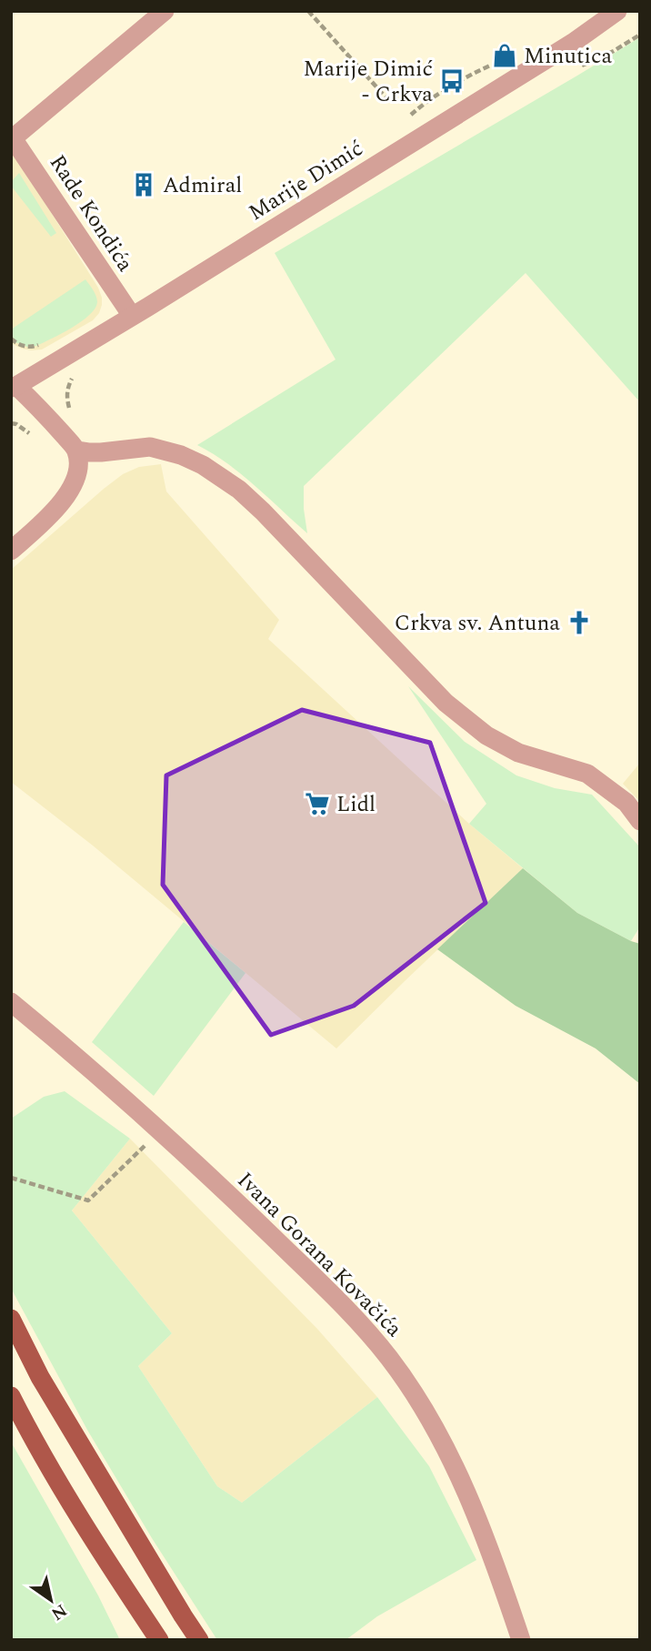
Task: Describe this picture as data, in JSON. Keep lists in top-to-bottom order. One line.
{"streets":{"street":["Marije Dimić","Rade Kondića","Ivana Gorana Kovačića"]},"crossings":[["Marije Dimić","Rade Kondića"]],"places":{"shop":["Minutica"],"bus stop":["Marije Dimić - Crkva"],"building":["Admiral"],"church":["Crkva sv. Antuna"],"supermarket":["Lidl"]},"north":"bottom right"}
